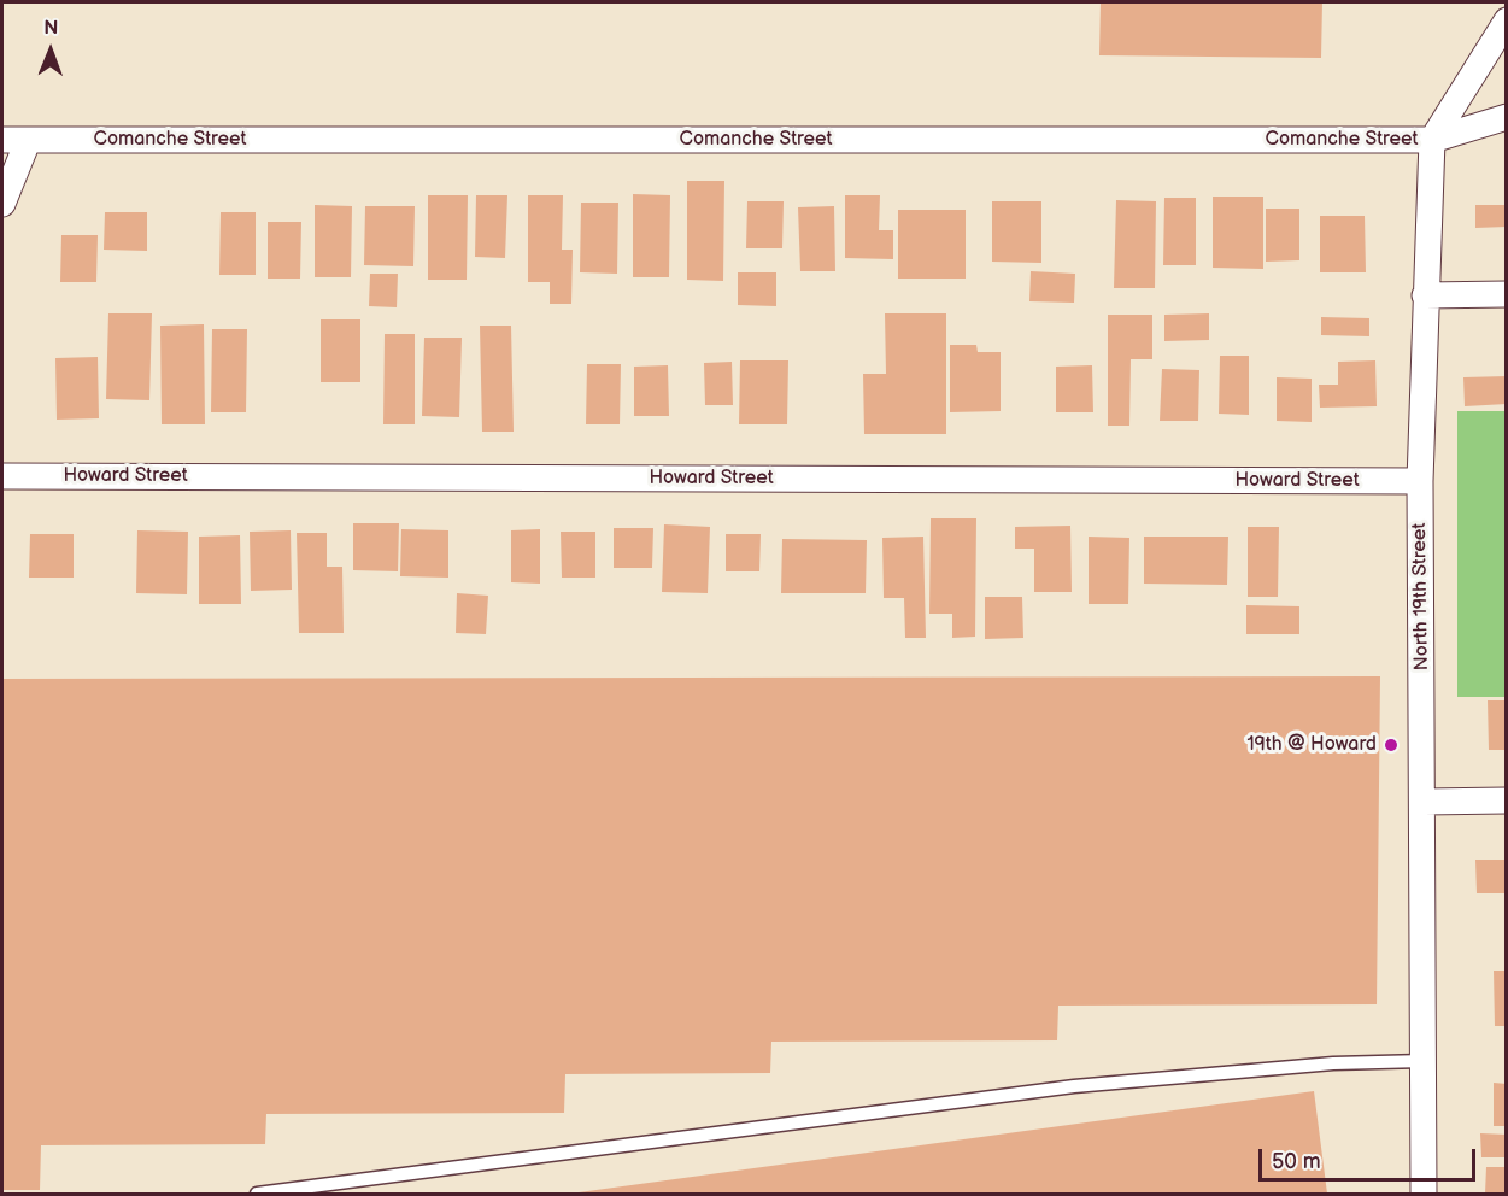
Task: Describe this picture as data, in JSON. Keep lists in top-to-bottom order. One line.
{"streets":{"street":["Comanche Street","Howard Street","North 19th Street"]},"crossings":[["Comanche Street","North 19th Street"],["Howard Street","North 19th Street"]],"places":["19th @ Howard"],"scale_bar":"50 m","north":"top"}
